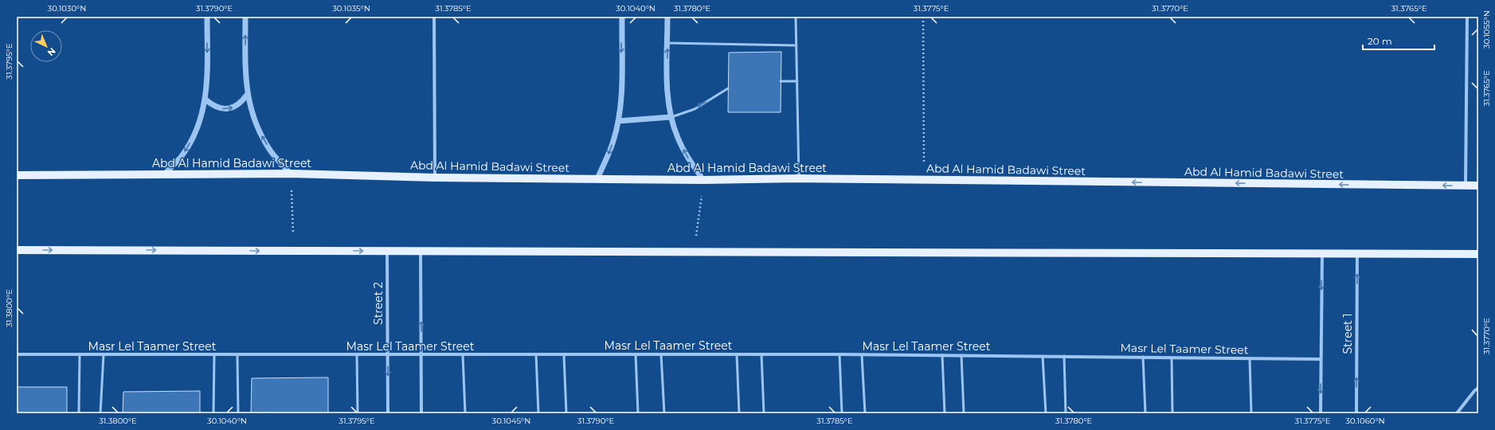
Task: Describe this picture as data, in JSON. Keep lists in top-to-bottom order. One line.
{"streets":{"main road":["Abd Al Hamid Badawi Street"],"street":["Street 2","Street 1","Masr Lel Taamer Street"]},"crossings":[["Street 2","Masr Lel Taamer Street"]],"one_way":["Street 2","Street 1"],"scale_bar":"20 m","north":"bottom right","coordinates":["30.1030°N","31.3790°E","30.1035°N","31.3785°E","30.1040°N","31.3780°E","31.3775°E","31.3770°E","31.3765°E","30.1055°N","31.3795°E","31.3800°E","30.1045°N","30.1060°N"]}
